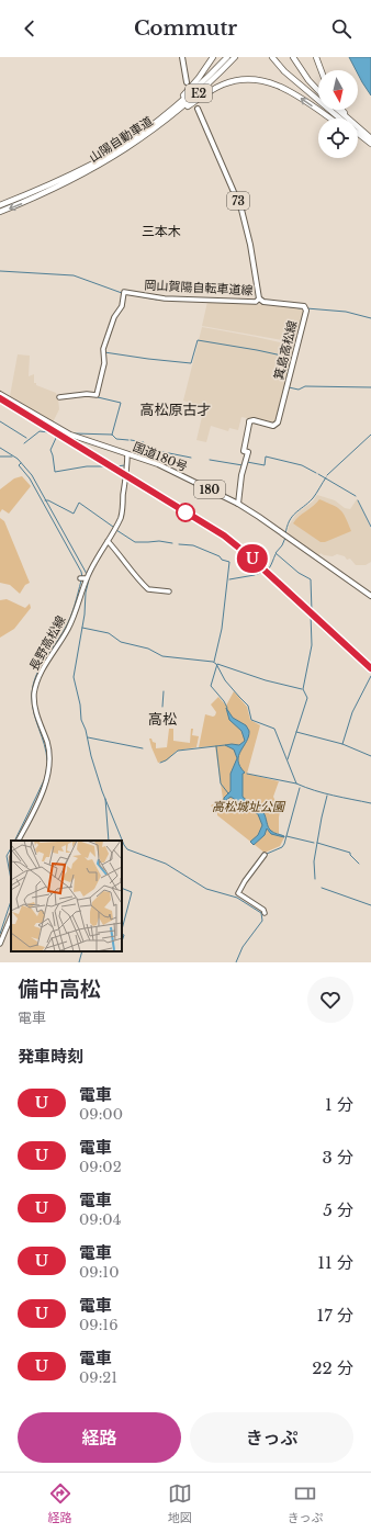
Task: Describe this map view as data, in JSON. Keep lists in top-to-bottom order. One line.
{"streets":{"highway":["E2","山陽自動車道"],"main road":["73","岡山賀陽自転車道線","箕島高松線","国道180号","180","長野高松線"]},"crossings":[["73","岡山賀陽自転車道線"],["73","箕島高松線"],["岡山賀陽自転車道線","箕島高松線"],["箕島高松線","国道180号"],["国道180号","長野高松線"]],"districts":["三本木","高松原古才","高松"],"parks":["高松城址公園"],"north":"bottom","page":{"header":"Commutr","on_map":"U","heading":[["備中高松","電車"],"発車時刻"],"list":[{"mark":"U","name":"電車","note":"09:00","value":"1 分"},{"mark":"U","name":"電車","note":"09:02","value":"3 分"},{"mark":"U","name":"電車","note":"09:04","value":"5 分"},{"mark":"U","name":"電車","note":"09:10","value":"11 分"},{"mark":"U","name":"電車","note":"09:16","value":"17 分"},{"mark":"U","name":"電車","note":"09:21","value":"22 分"}],"buttons":["経路","きっぷ"],"tabs":["経路","地図","きっぷ"]}}
